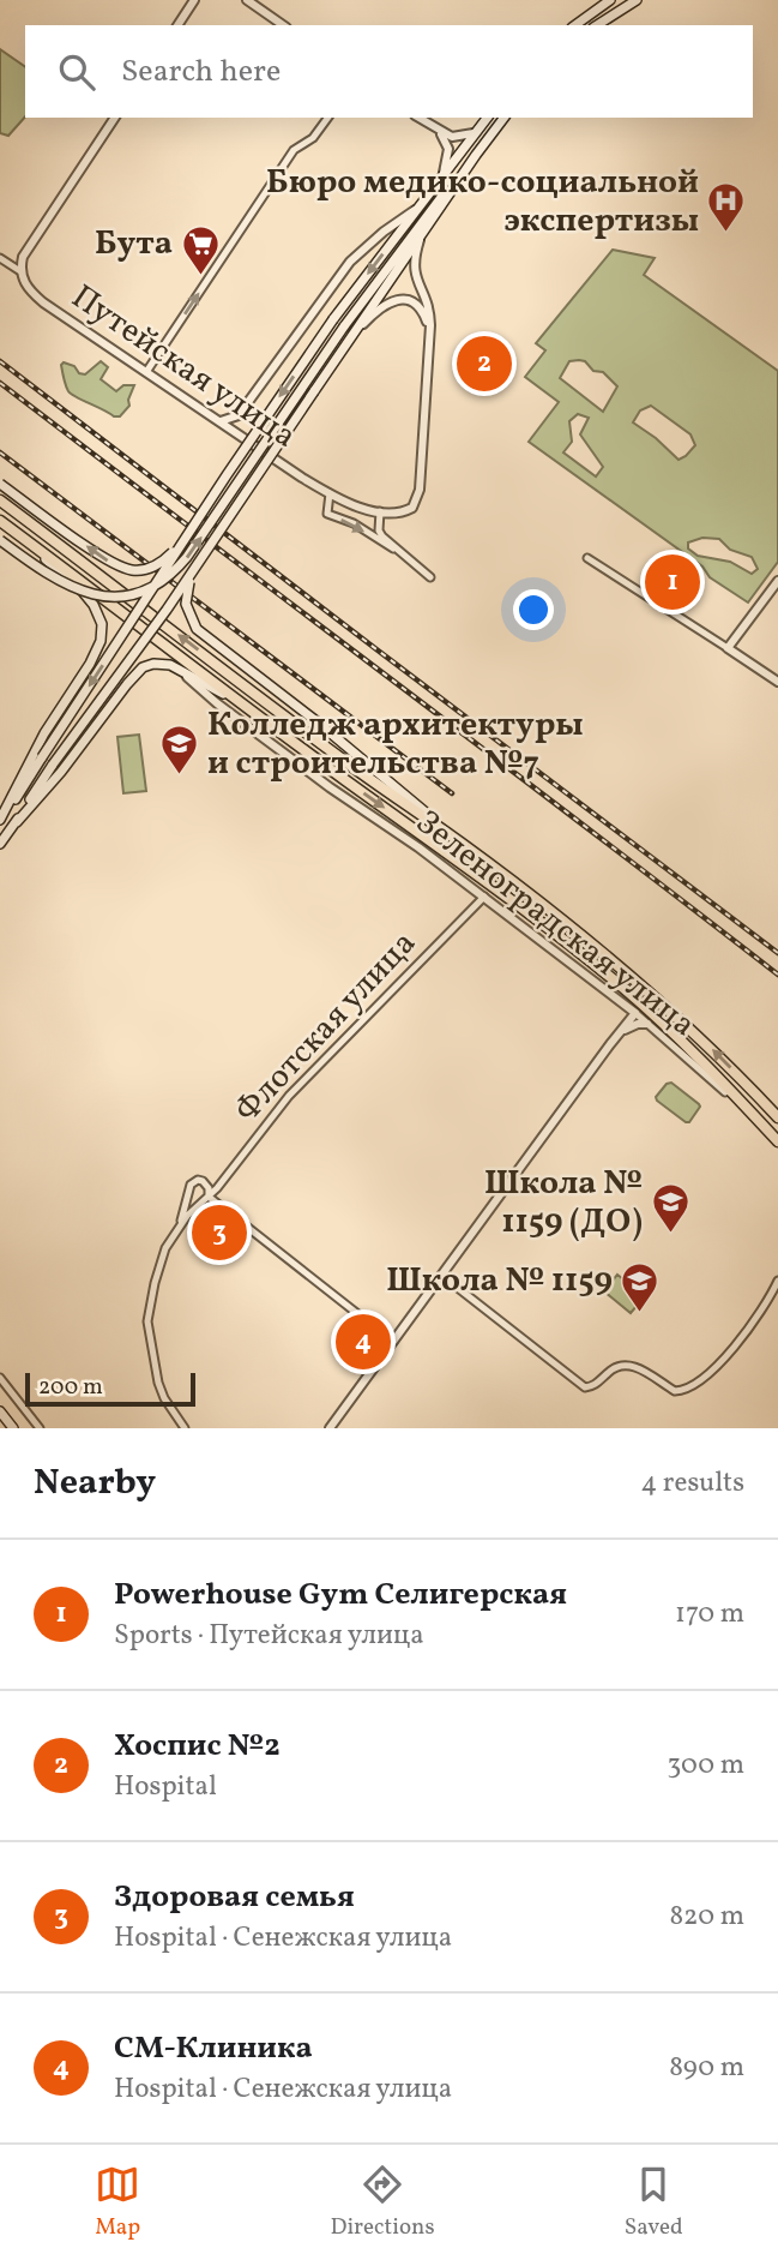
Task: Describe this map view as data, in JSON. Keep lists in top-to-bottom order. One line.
{"streets":{"street":["Путейская улица","Зеленоградская улица","Флотская улица"]},"crossings":[["Зеленоградская улица","Флотская улица"]],"places":{"hospital":["Бюро медико-социальной экспертизы"],"supermarket":["Бута"],"school or university":["Колледж архитектуры и строительства №7","Школа № 1159 (ДО)","Школа № 1159"]},"scale_bar":"200 m","page":{"search":"Search here","pins":["2","1","3","4"],"scale":"200 m","heading":["Nearby","4 results"],"list":[{"mark":"1","name":"Powerhouse Gym Селигерская","note":"Sports · Путейская улица","value":"170 m"},{"mark":"2","name":"Хоспис №2","note":"Hospital","value":"300 m"},{"mark":"3","name":"Здоровая семья","note":"Hospital · Сенежская улица","value":"820 m"},{"mark":"4","name":"СМ-Клиника","note":"Hospital · Сенежская улица","value":"890 m"}],"nav":["Map","Directions","Saved"]}}
